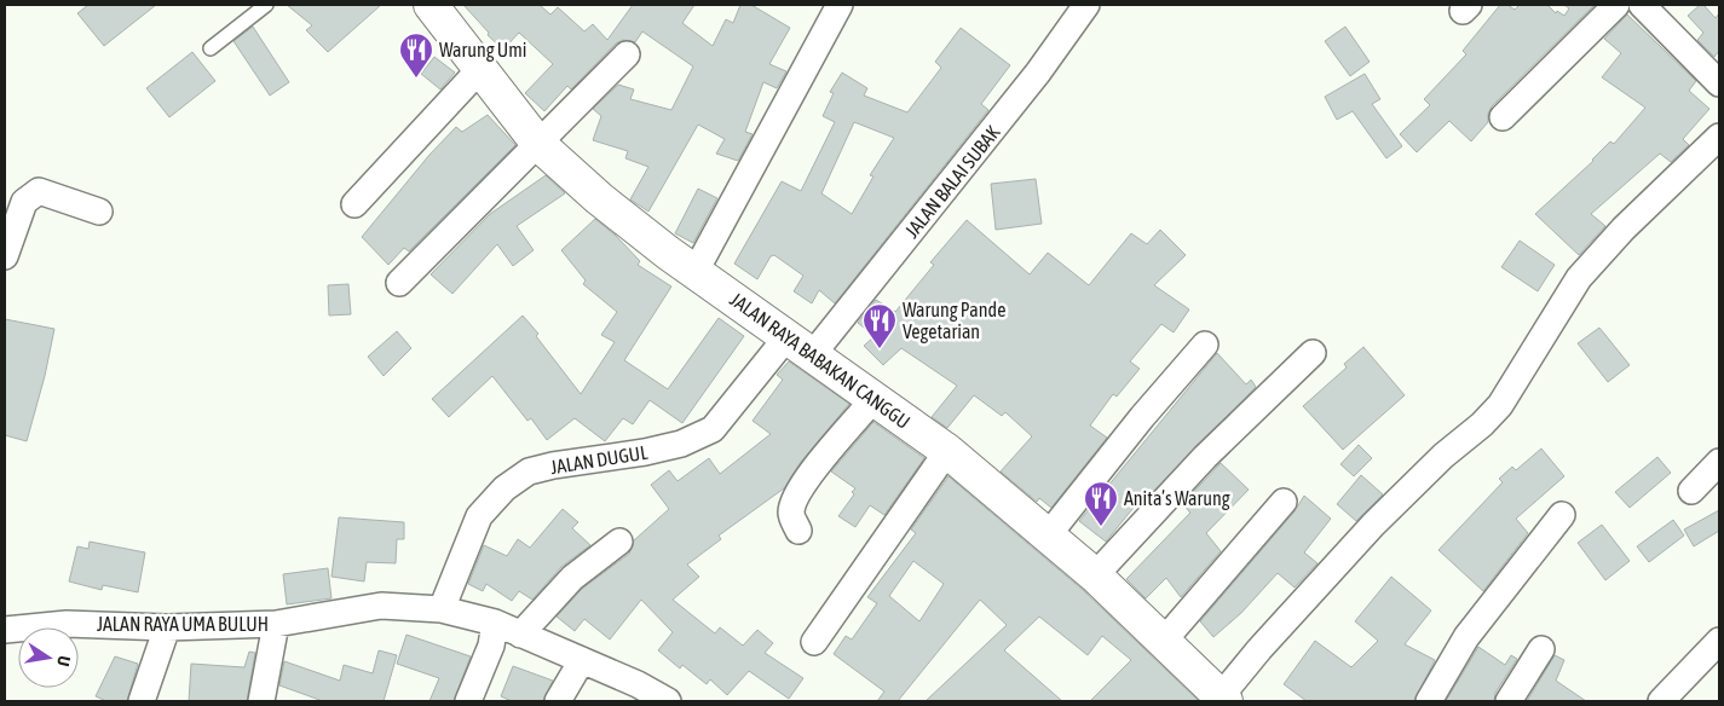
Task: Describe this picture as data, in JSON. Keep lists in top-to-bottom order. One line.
{"streets":{"street":["JALAN BALAI SUBAK","JALAN RAYA BABAKAN CANGGU","JALAN DUGUL","JALAN RAYA UMA BULUH"]},"crossings":[["JALAN BALAI SUBAK","JALAN RAYA BABAKAN CANGGU"],["JALAN BALAI SUBAK","JALAN DUGUL"],["JALAN RAYA BABAKAN CANGGU","JALAN DUGUL"],["JALAN DUGUL","JALAN RAYA UMA BULUH"]],"places":{"restaurant":["Warung Umi","Warung Pande Vegetarian","Anita’s Warung"]},"north":"right"}
